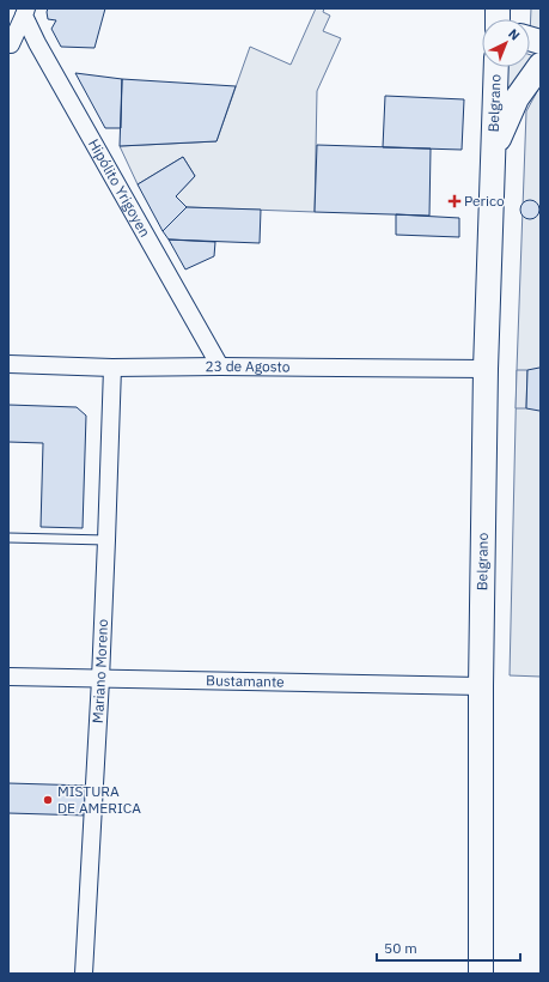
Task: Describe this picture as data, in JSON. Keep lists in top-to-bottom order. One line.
{"streets":{"main road":["Belgrano"],"street":["Hipólito Yrigoyen","23 de Agosto","Mariano Moreno","Bustamante"]},"crossings":[["Belgrano","23 de Agosto"],["Belgrano","Bustamante"],["Hipólito Yrigoyen","23 de Agosto"],["23 de Agosto","Mariano Moreno"],["Mariano Moreno","Bustamante"]],"places":{"health":["Perico"],"other":["MISTURA DE AMERICA"]},"scale_bar":"50 m","north":"top right"}
